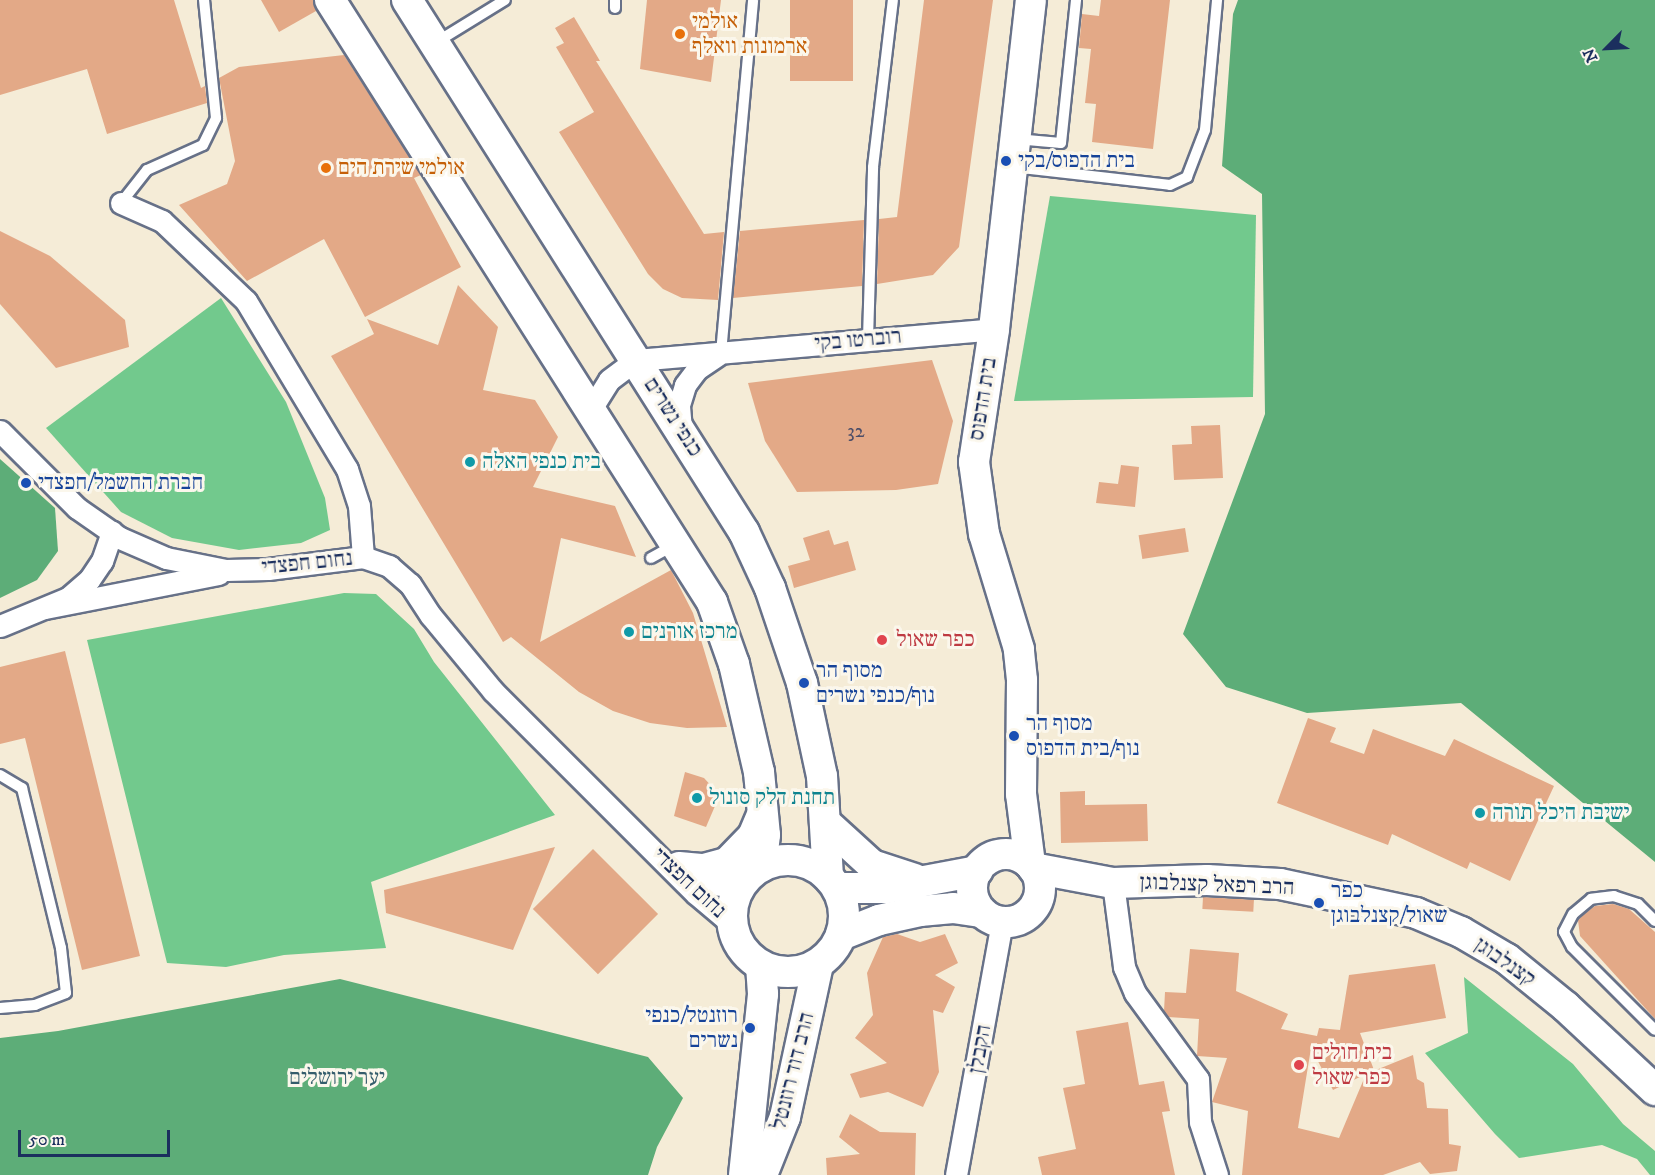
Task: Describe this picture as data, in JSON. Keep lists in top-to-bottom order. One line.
{"streets":{"street":["רוברטו בקי","בית הדפוס","כנפי נשרים","נחום חפצדי","הרב רפאל קצנלבוגן","קצנלבוגן","הקבלן","הרב דוד רוזנטל"]},"crossings":[["רוברטו בקי","בית הדפוס"],["רוברטו בקי","כנפי נשרים"],["בית הדפוס","הרב רפאל קצנלבוגן"],["בית הדפוס","הקבלן"],["כנפי נשרים","נחום חפצדי"],["כנפי נשרים","הרב דוד רוזנטל"],["נחום חפצדי","הרב דוד רוזנטל"],["הרב רפאל קצנלבוגן","קצנלבוגן"],["הרב רפאל קצנלבוגן","הקבלן"]],"parks":["יער ירושלים"],"places":["אולמי ארמונות וואלף","בית הדפוס/בקי","אולמי שירת הים","בית כנפי האלה","חברת החשמל/חפצדי","מרכז אורנים","כפר שאול","מסוף הר נוף/כנפי נשרים","מסוף הר נוף/בית הדפוס","תחנת דלק סונול","ישיבת היכל תורה","כפר שאול/קצנלבוגן","רוזנטל/כנפי נשרים","בית חולים כפר שאול"],"house_numbers":["32"],"scale_bar":"50 m","north":"bottom left"}
